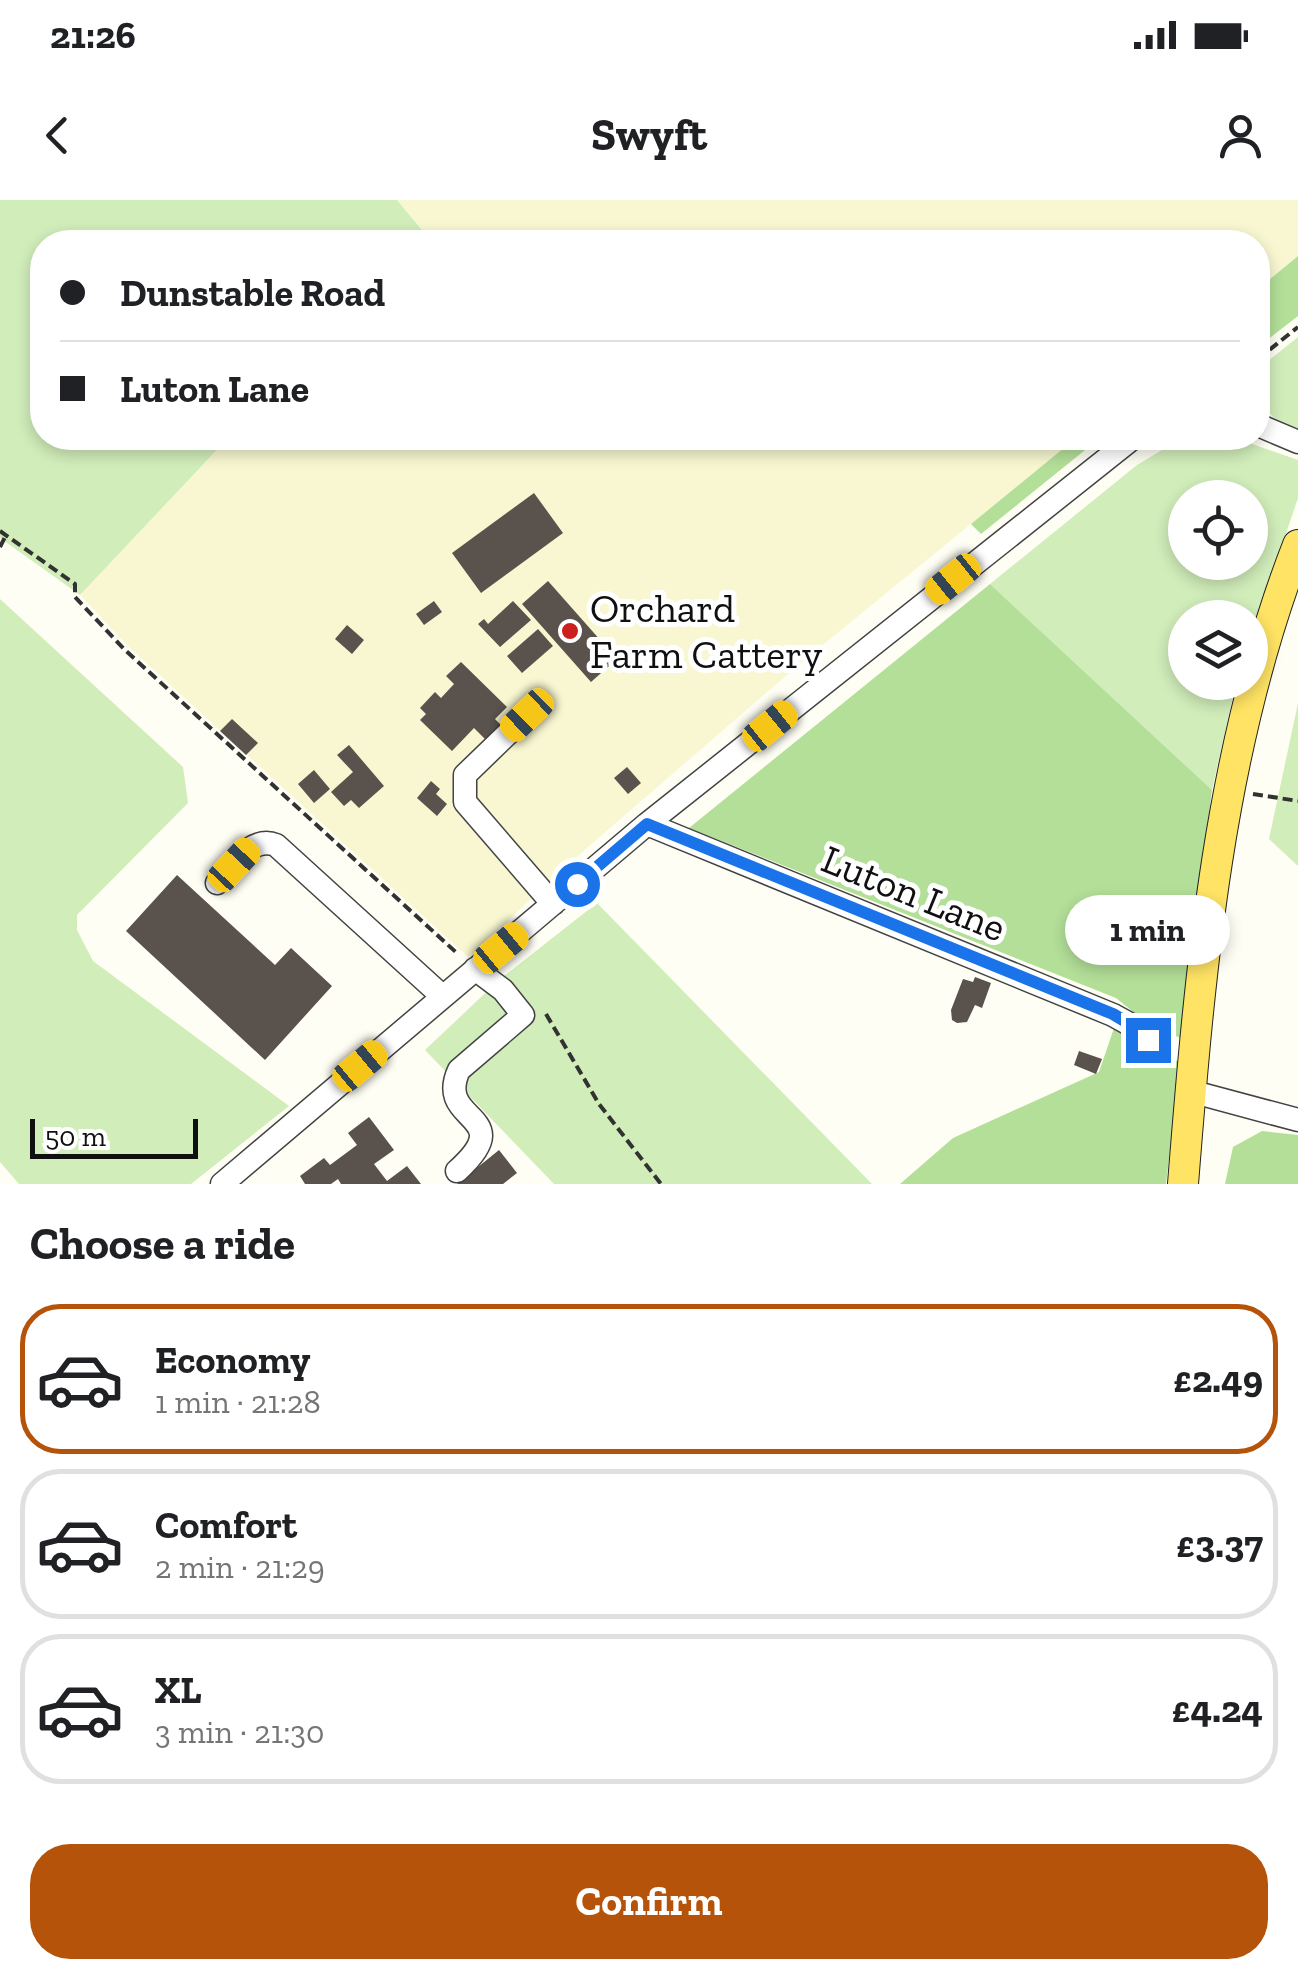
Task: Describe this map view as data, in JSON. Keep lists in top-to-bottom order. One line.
{"streets":{"street":["Luton Lane"]},"places":["Orchard Farm Cattery"],"scale_bar":"50 m","page":{"status":"21:26","header":"Swyft","banner":["Dunstable Road","Luton Lane"],"bubble":"1 min","scale":"50 m","heading":"Choose a ride","list":[{"name":"Economy","note":"1 min · 21:28","value":"£2.49"},{"name":"Comfort","note":"2 min · 21:29","value":"£3.37"},{"name":"XL","note":"3 min · 21:30","value":"£4.24"}],"buttons":"Confirm"}}
